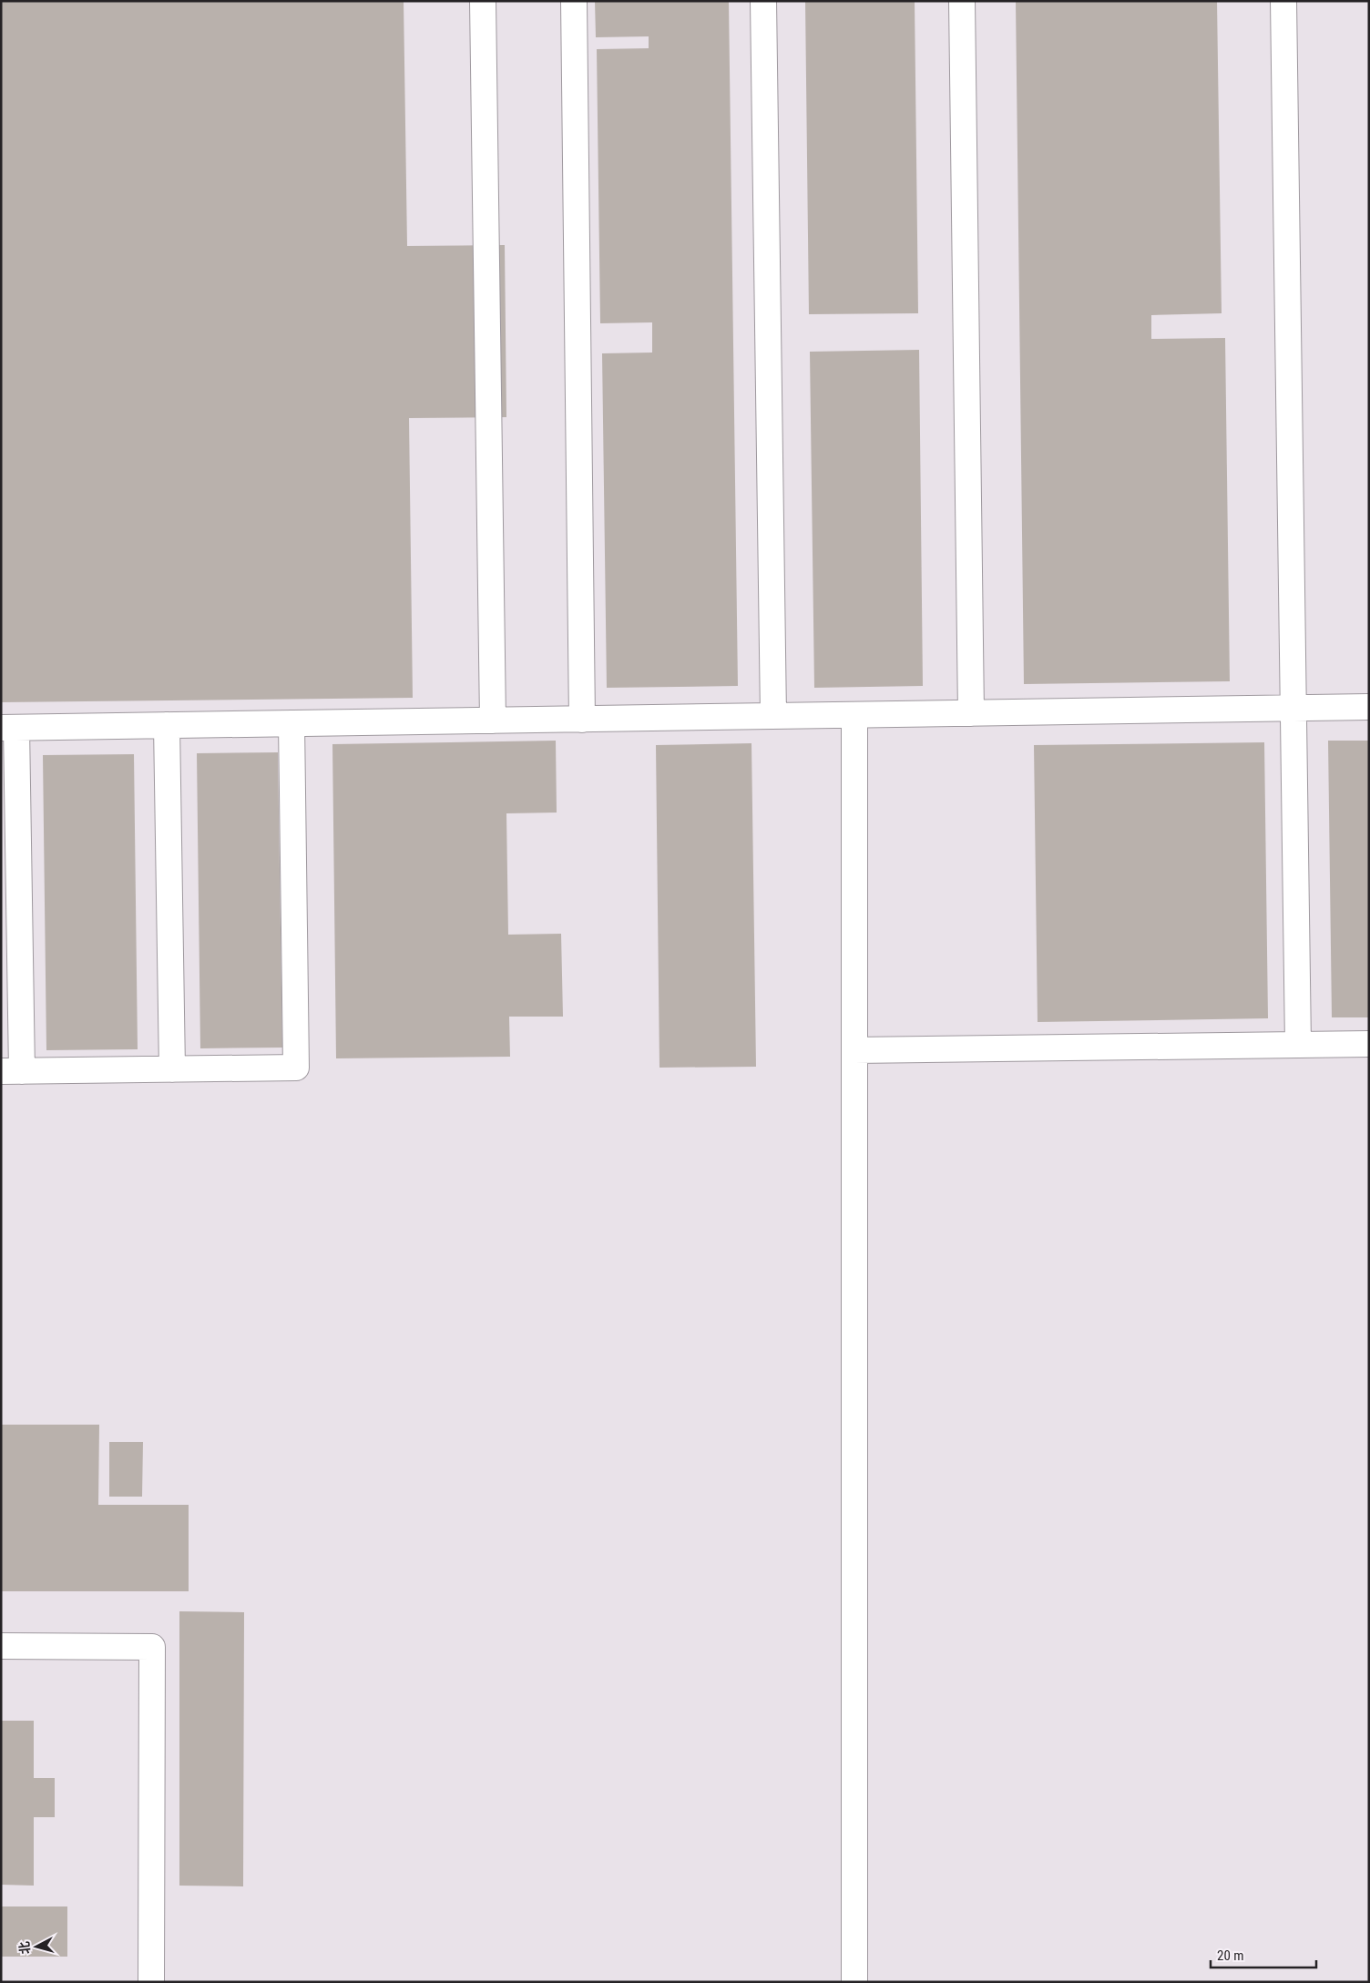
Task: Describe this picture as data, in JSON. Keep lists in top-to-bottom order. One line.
{"scale_bar":"20 m","north":"left"}
